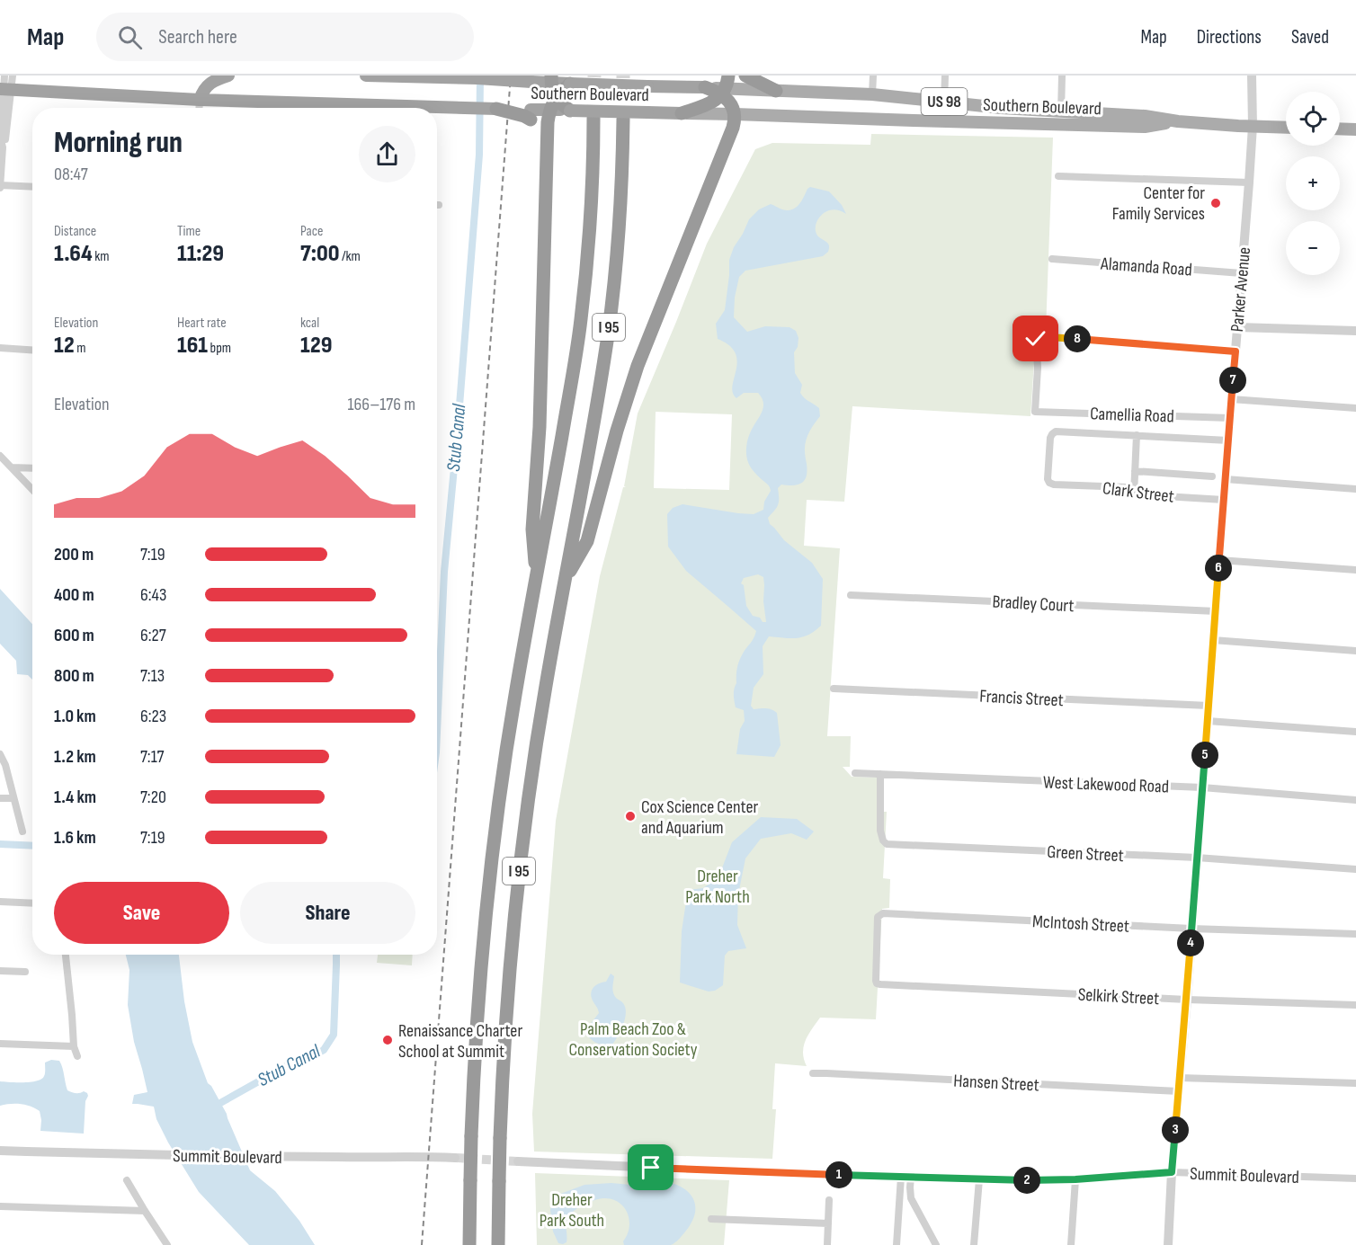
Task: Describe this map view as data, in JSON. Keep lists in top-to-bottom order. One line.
{"streets":{"highway":["Southern Boulevard","US 98","I 95"],"street":["Alamanda Road","Parker Avenue","Camellia Road","Clark Street","Bradley Court","Francis Street","West Lakewood Road","Green Street","McIntosh Street","Selkirk Street","Hansen Street","Summit Boulevard"]},"crossings":[["Southern Boulevard","Parker Avenue"],["Alamanda Road","Parker Avenue"],["Parker Avenue","Camellia Road"],["Parker Avenue","Clark Street"],["Parker Avenue","Bradley Court"],["Parker Avenue","Francis Street"],["Parker Avenue","West Lakewood Road"],["Parker Avenue","Green Street"],["Parker Avenue","McIntosh Street"],["Parker Avenue","Selkirk Street"],["Parker Avenue","Hansen Street"],["Parker Avenue","Summit Boulevard"],["West Lakewood Road","Green Street"],["McIntosh Street","Selkirk Street"]],"water":["Stub Canal"],"parks":["Dreher Park North","Palm Beach Zoo & Conservation Society","Dreher Park South"],"places":["Center for Family Services","Cox Science Center and Aquarium","Renaissance Charter School at Summit"],"page":{"header":"Map","search":"Search here","nav":["Map","Directions","Saved"],"map_buttons":["+","−"],"heading":["Morning run","08:47"],"stats":[["Distance","1.64 km"],["Time","11:29"],["Pace","7:00 /km"],["Elevation","12 m"],["Heart rate","161 bpm"],["kcal","129"]],"pins":["8","7","6","5","4","3","1","2"],"chart":["Elevation","166–176 m"],"list":[{"name":"200 m","note":"7:19"},{"name":"400 m","note":"6:43"},{"name":"600 m","note":"6:27"},{"name":"800 m","note":"7:13"},{"name":"1.0 km","note":"6:23"},{"name":"1.2 km","note":"7:17"},{"name":"1.4 km","note":"7:20"},{"name":"1.6 km","note":"7:19"}],"buttons":["Save","Share"]}}
